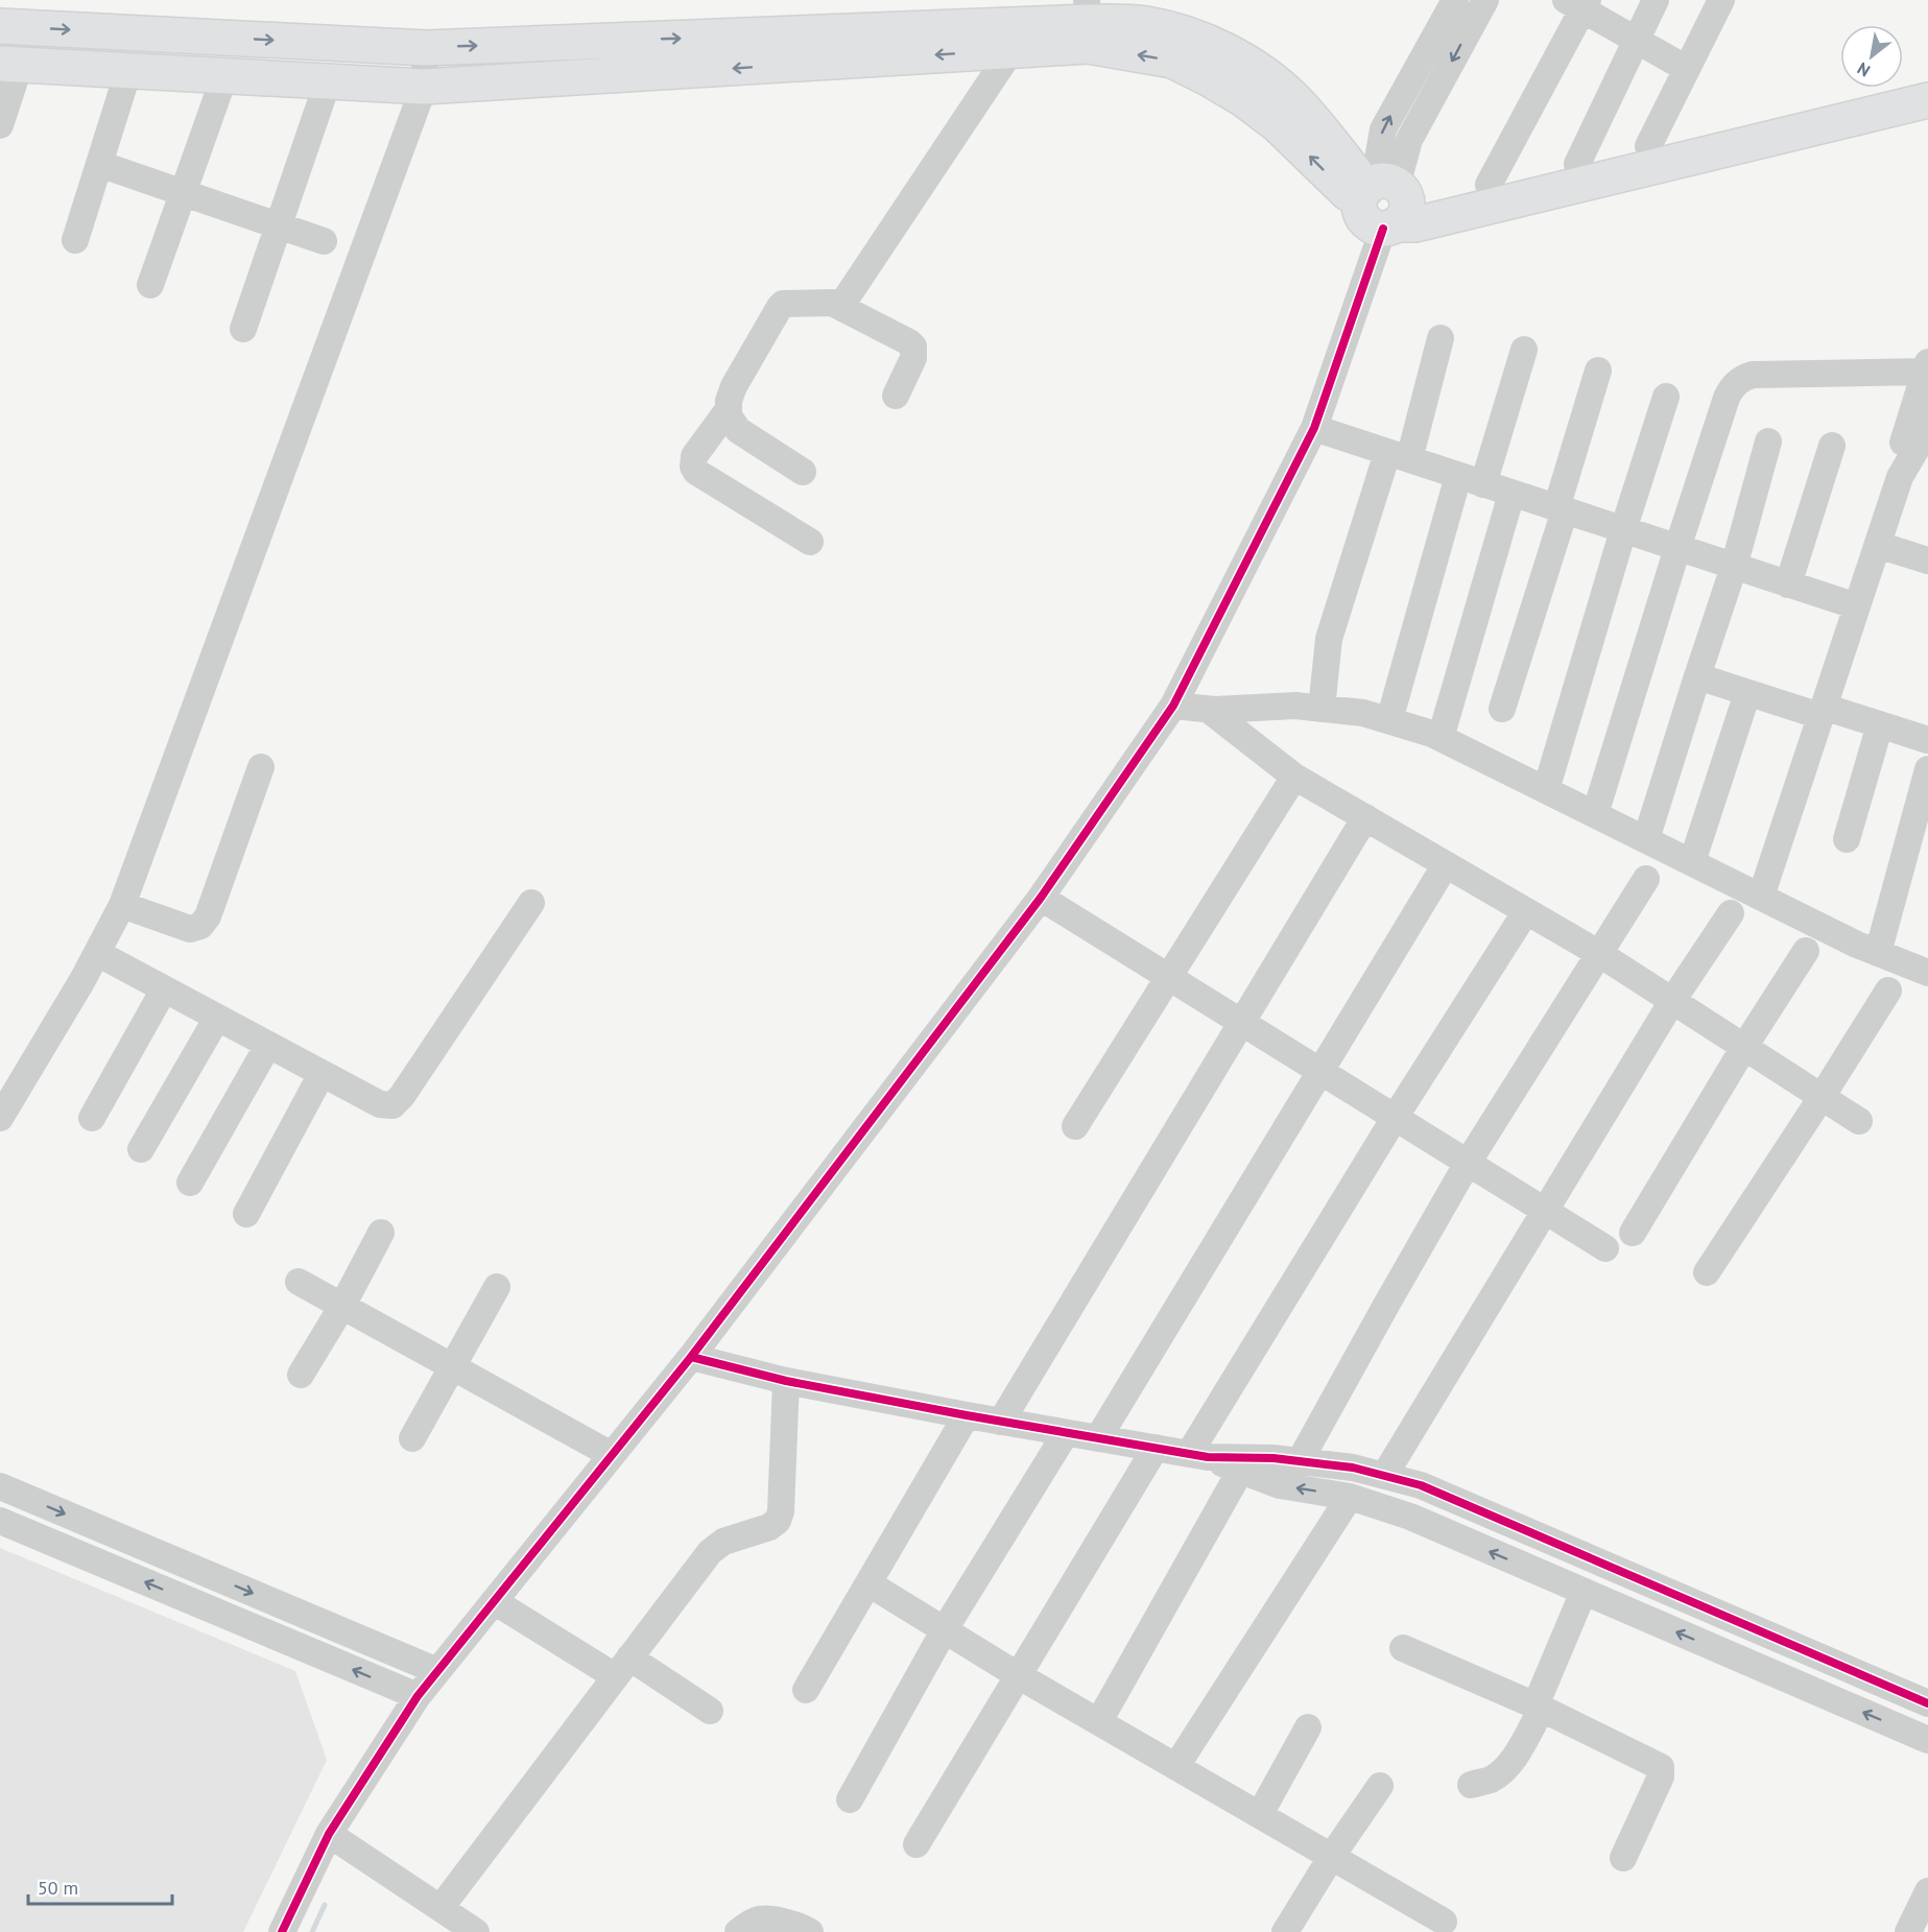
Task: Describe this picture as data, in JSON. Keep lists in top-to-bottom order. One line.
{"scale_bar":"50 m","north":"bottom left"}
